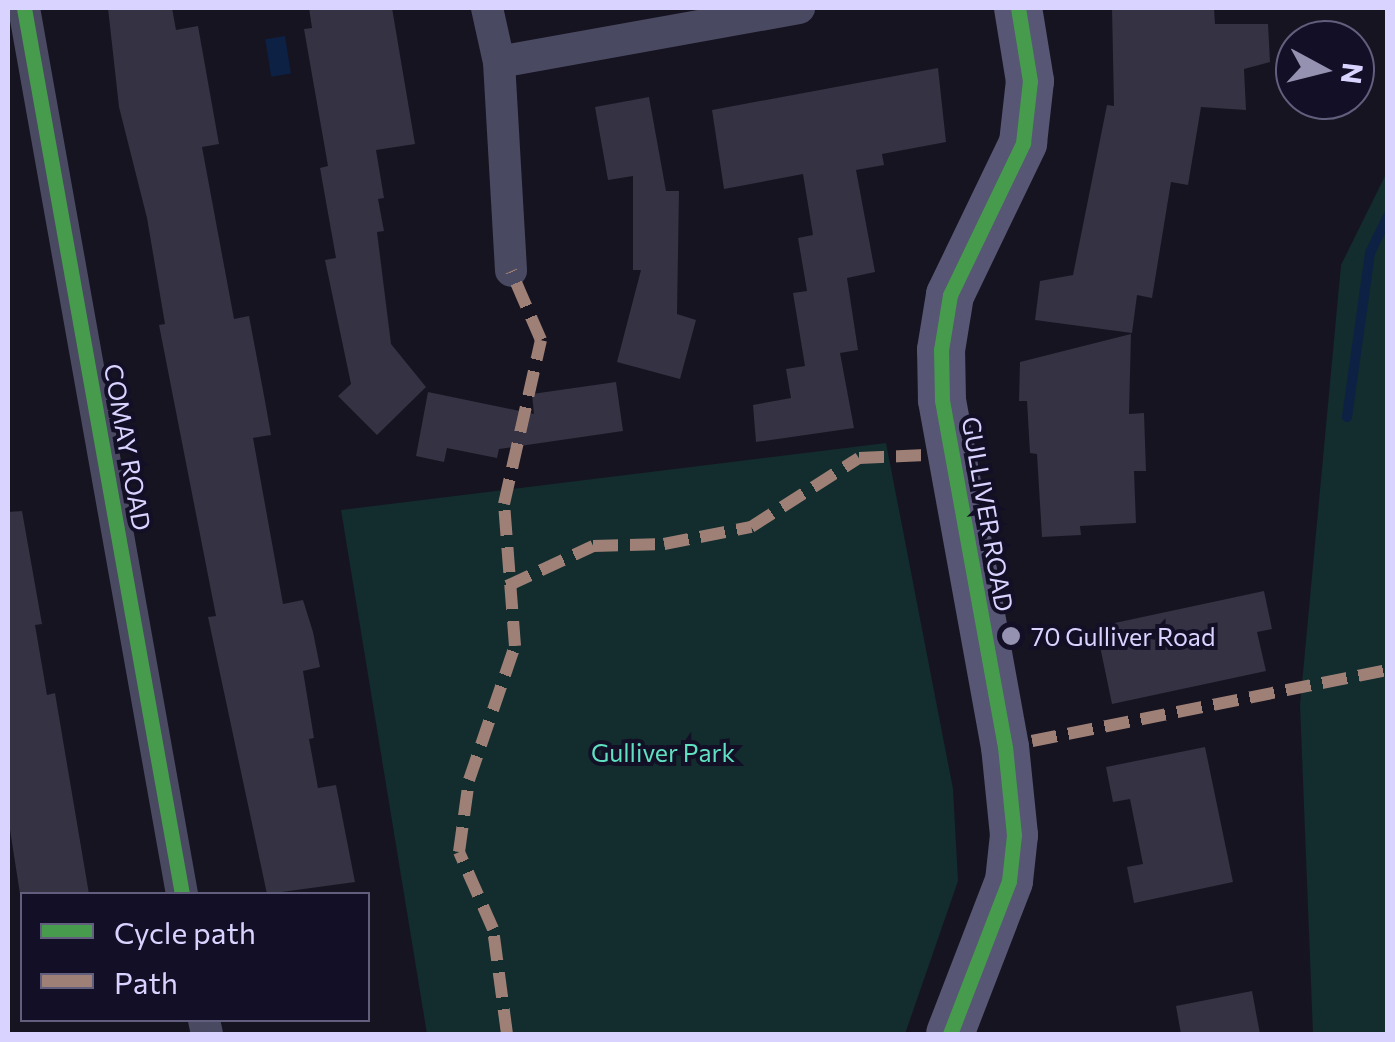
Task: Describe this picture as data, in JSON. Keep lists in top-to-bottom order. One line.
{"streets":{"street":["COMAY ROAD","GULLIVER ROAD"]},"parks":["Gulliver Park"],"places":["70 Gulliver Road"],"legend":["Cycle path","Path"],"north":"right"}
